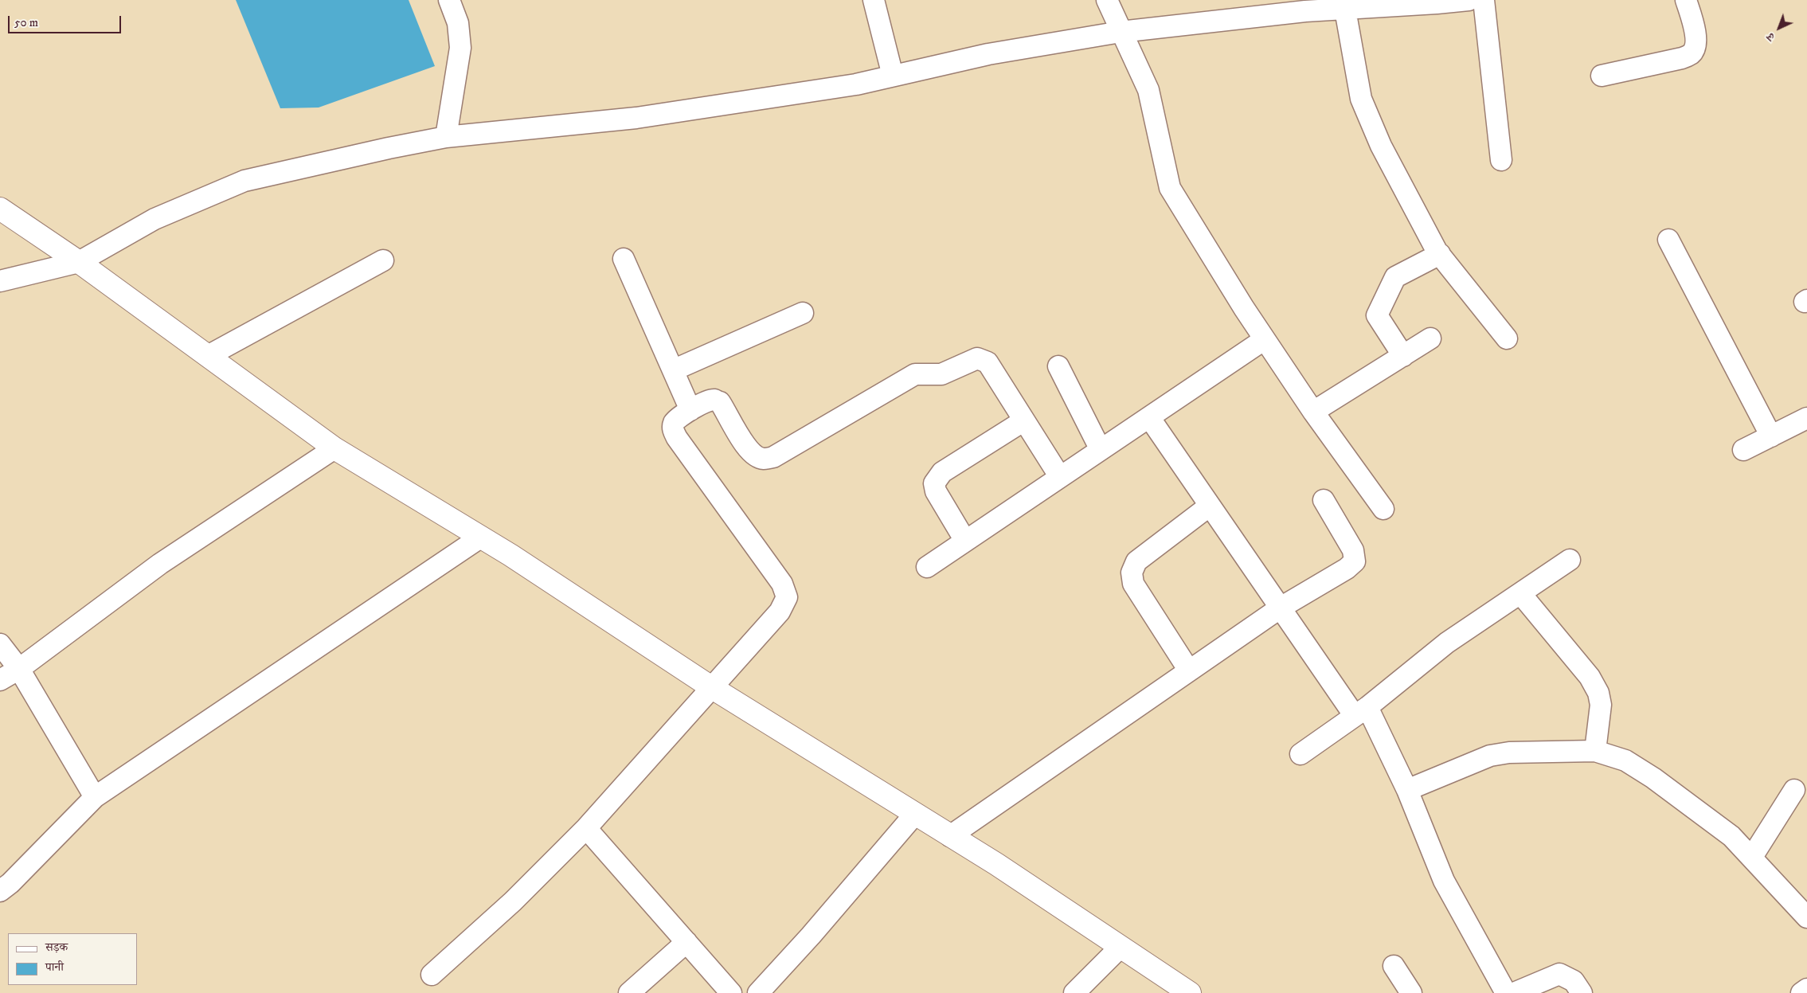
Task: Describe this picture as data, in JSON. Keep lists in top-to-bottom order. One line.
{"legend":["सड़क","पानी"],"scale_bar":"50 m","north":"bottom left"}
